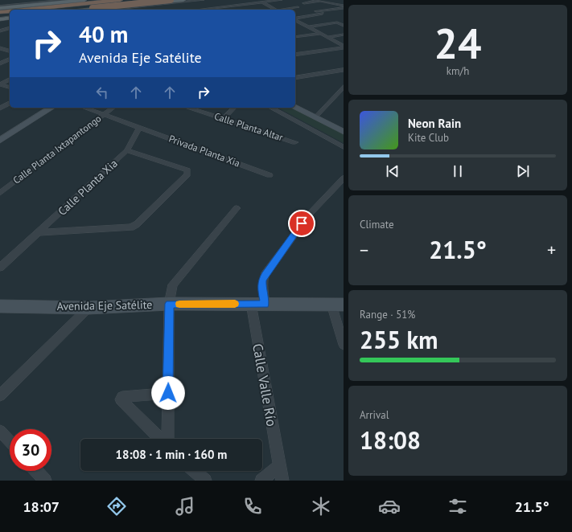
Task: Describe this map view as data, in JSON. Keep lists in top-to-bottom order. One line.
{"streets":{"street":["Calle Planta Altar","Calle Planta Ixtapantongo","Privada Planta Xia","Calle Planta Xia","Avenida Eje Satélite","Calle Valle Río"]},"crossings":[["Privada Planta Xia","Calle Planta Xia"],["Avenida Eje Satélite","Calle Valle Río"]],"page":{"tile":[["24","km/h"],"Climate",["Range · 51%","255 km"],["Arrival","18:08"]],"turn":["40 m","Avenida Eje Satélite"],"song":["Neon Rain","Kite Club"],"heat":["−","21.5°","+"],"limit":"30","trip":"18:08 · 1 min · 160 m","tabs":["18:07","21.5°"]}}
